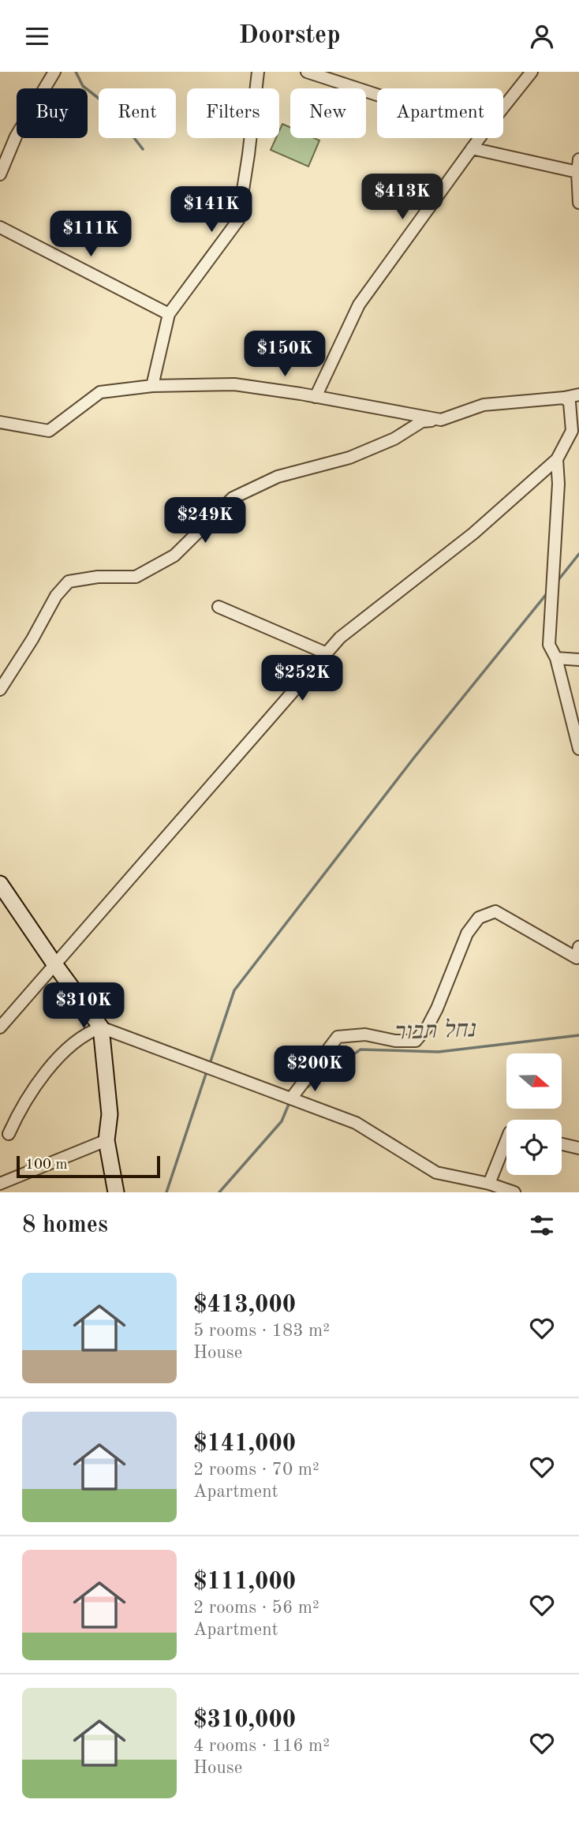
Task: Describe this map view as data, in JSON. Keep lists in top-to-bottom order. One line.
{"water":["נחל תבור"],"scale_bar":"100 m","north":"right","page":{"header":"Doorstep","chip":["Buy","Rent","Filters","New","Apartment"],"price":["$413K","$141K","$111K","$150K","$249K","$252K","$310K","$200K"],"scale":"100 m","heading":"8 homes","list":[{"name":"$413,000","note":"5 rooms · 183 m² · House"},{"name":"$141,000","note":"2 rooms · 70 m² · Apartment"},{"name":"$111,000","note":"2 rooms · 56 m² · Apartment"},{"name":"$310,000","note":"4 rooms · 116 m² · House"}]}}
